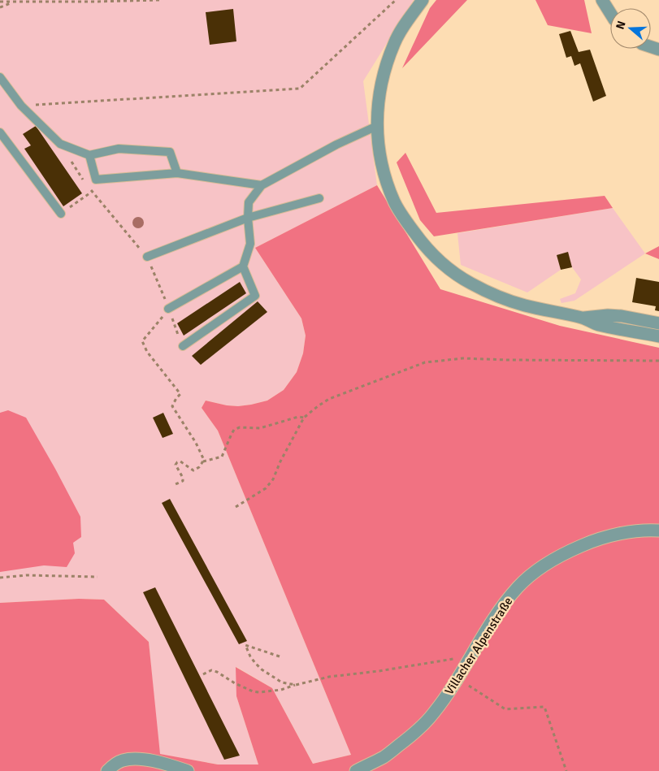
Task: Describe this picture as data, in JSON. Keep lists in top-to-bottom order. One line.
{"streets":{"street":["Villacher Alpenstraße"]},"north":"left"}
